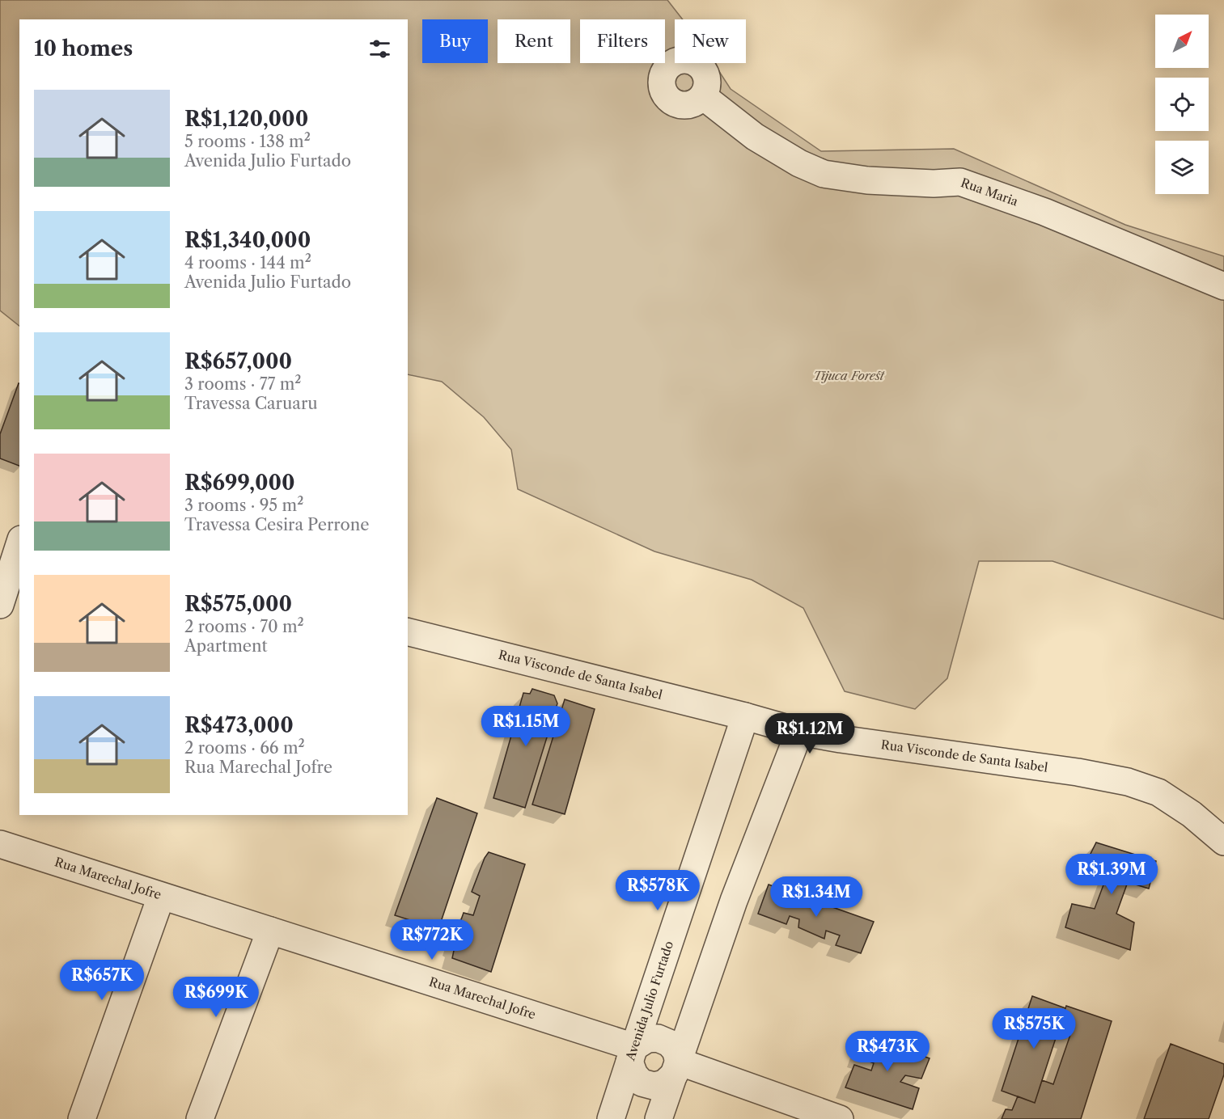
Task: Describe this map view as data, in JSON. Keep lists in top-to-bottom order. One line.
{"streets":{"street":["Rua Maria","Rua Visconde de Santa Isabel","Rua Marechal Jofre","Avenida Julio Furtado"]},"crossings":[["Rua Visconde de Santa Isabel","Avenida Julio Furtado"],["Rua Marechal Jofre","Avenida Julio Furtado"]],"parks":["Tijuca Forest"],"north":"top right","page":{"chip":["Buy","Rent","Filters","New"],"heading":"10 homes","list":[{"name":"R$1,120,000","note":"5 rooms · 138 m² · Avenida Julio Furtado"},{"name":"R$1,340,000","note":"4 rooms · 144 m² · Avenida Julio Furtado"},{"name":"R$657,000","note":"3 rooms · 77 m² · Travessa Caruaru"},{"name":"R$699,000","note":"3 rooms · 95 m² · Travessa Cesira Perrone"},{"name":"R$575,000","note":"2 rooms · 70 m² · Apartment"},{"name":"R$473,000","note":"2 rooms · 66 m² · Rua Marechal Jofre"}],"price":["R$1.15M","R$1.12M","R$1.39M","R$578K","R$1.34M","R$772K","R$657K","R$699K","R$575K","R$473K"]}}
